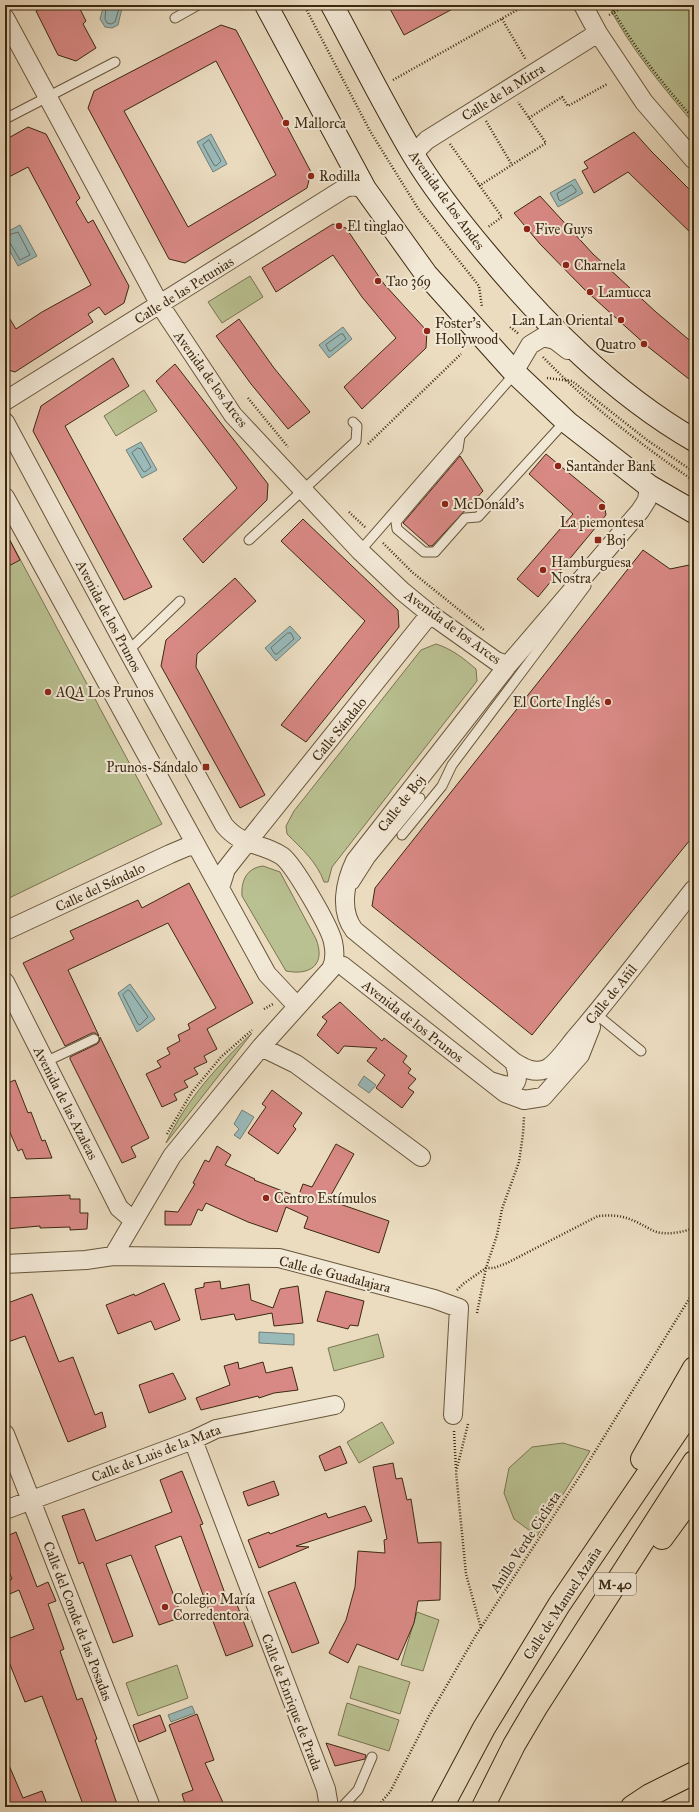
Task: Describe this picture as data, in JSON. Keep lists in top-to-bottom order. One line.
{"streets":{"highway":["M-40","Calle de Manuel Azaña"],"main road":["Avenida de los Andes"],"street":["Calle de la Mitra","Calle de las Petunias","Avenida de los Arces","Avenida de los Prunos","Calle Sándalo","Calle de Boj","Calle del Sándalo","Calle de Añil","Avenida de las Azaleas","Calle de Guadalajara","Calle de Luis de la Mata","Calle del Conde de las Posadas","Calle de Enrique de Prada"],"path":["Anillo Verde Ciclista"]},"crossings":[["Calle de la Mitra","Avenida de los Andes"],["Calle de las Petunias","Avenida de los Arces"],["Avenida de los Arces","Calle Sándalo"],["Avenida de los Arces","Calle de Boj"],["Avenida de los Prunos","Calle Sándalo"],["Calle de Boj","Calle de Añil"],["Calle de Luis de la Mata","Calle del Conde de las Posadas"],["Calle de Luis de la Mata","Calle de Enrique de Prada"]],"places":{"other":["Mallorca","Rodilla","El tinglao","Five Guys","Charnela","Tao 369","Lamucca","Lan Lan Oriental","Foster's Hollywood","Quatro","Santander Bank","McDonald's","La piemontesa","Hamburguesa Nostra","AQA Los Prunos","El Corte Inglés","Centro Estímulos","Colegio María Corredentora"],"transit":["Boj","Prunos-Sándalo"]}}
